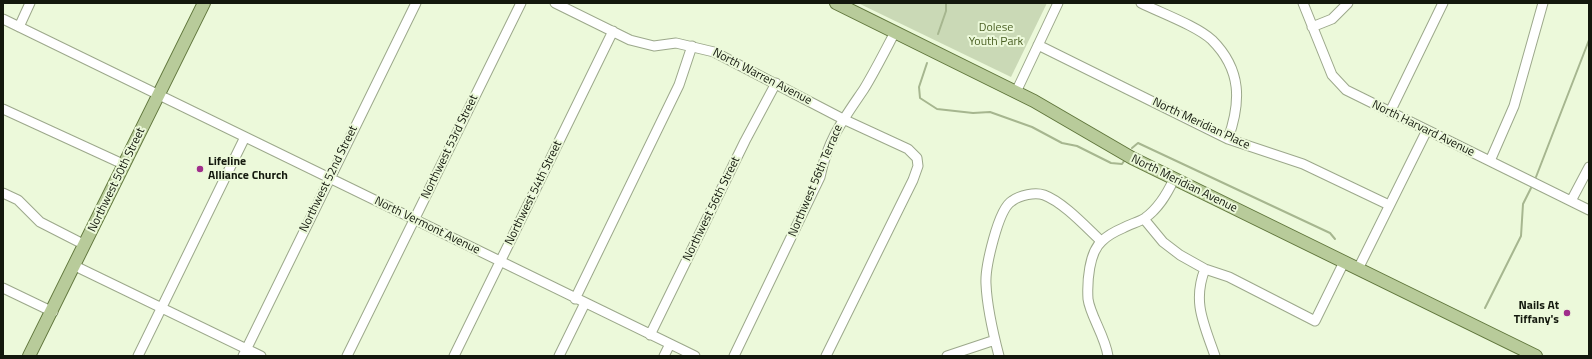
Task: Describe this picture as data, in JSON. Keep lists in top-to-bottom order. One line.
{"streets":{"main road":["Northwest 50th Street","North Meridian Avenue"],"street":["North Warren Avenue","North Meridian Place","North Harvard Avenue","Northwest 53rd Street","Northwest 52nd Street","Northwest 56th Terrace","Northwest 54th Street","Northwest 56th Street","North Vermont Avenue"]},"crossings":[["North Warren Avenue","Northwest 56th Terrace"],["North Warren Avenue","Northwest 54th Street"],["North Warren Avenue","Northwest 56th Street"],["Northwest 53rd Street","North Vermont Avenue"],["Northwest 52nd Street","North Vermont Avenue"],["Northwest 50th Street","North Vermont Avenue"],["Northwest 56th Terrace","North Meridian Avenue"],["Northwest 54th Street","North Vermont Avenue"],["Northwest 56th Street","North Vermont Avenue"]],"parks":["Dolese Youth Park"],"places":["Lifeline Alliance Church","Nails At Tiffany's"]}
